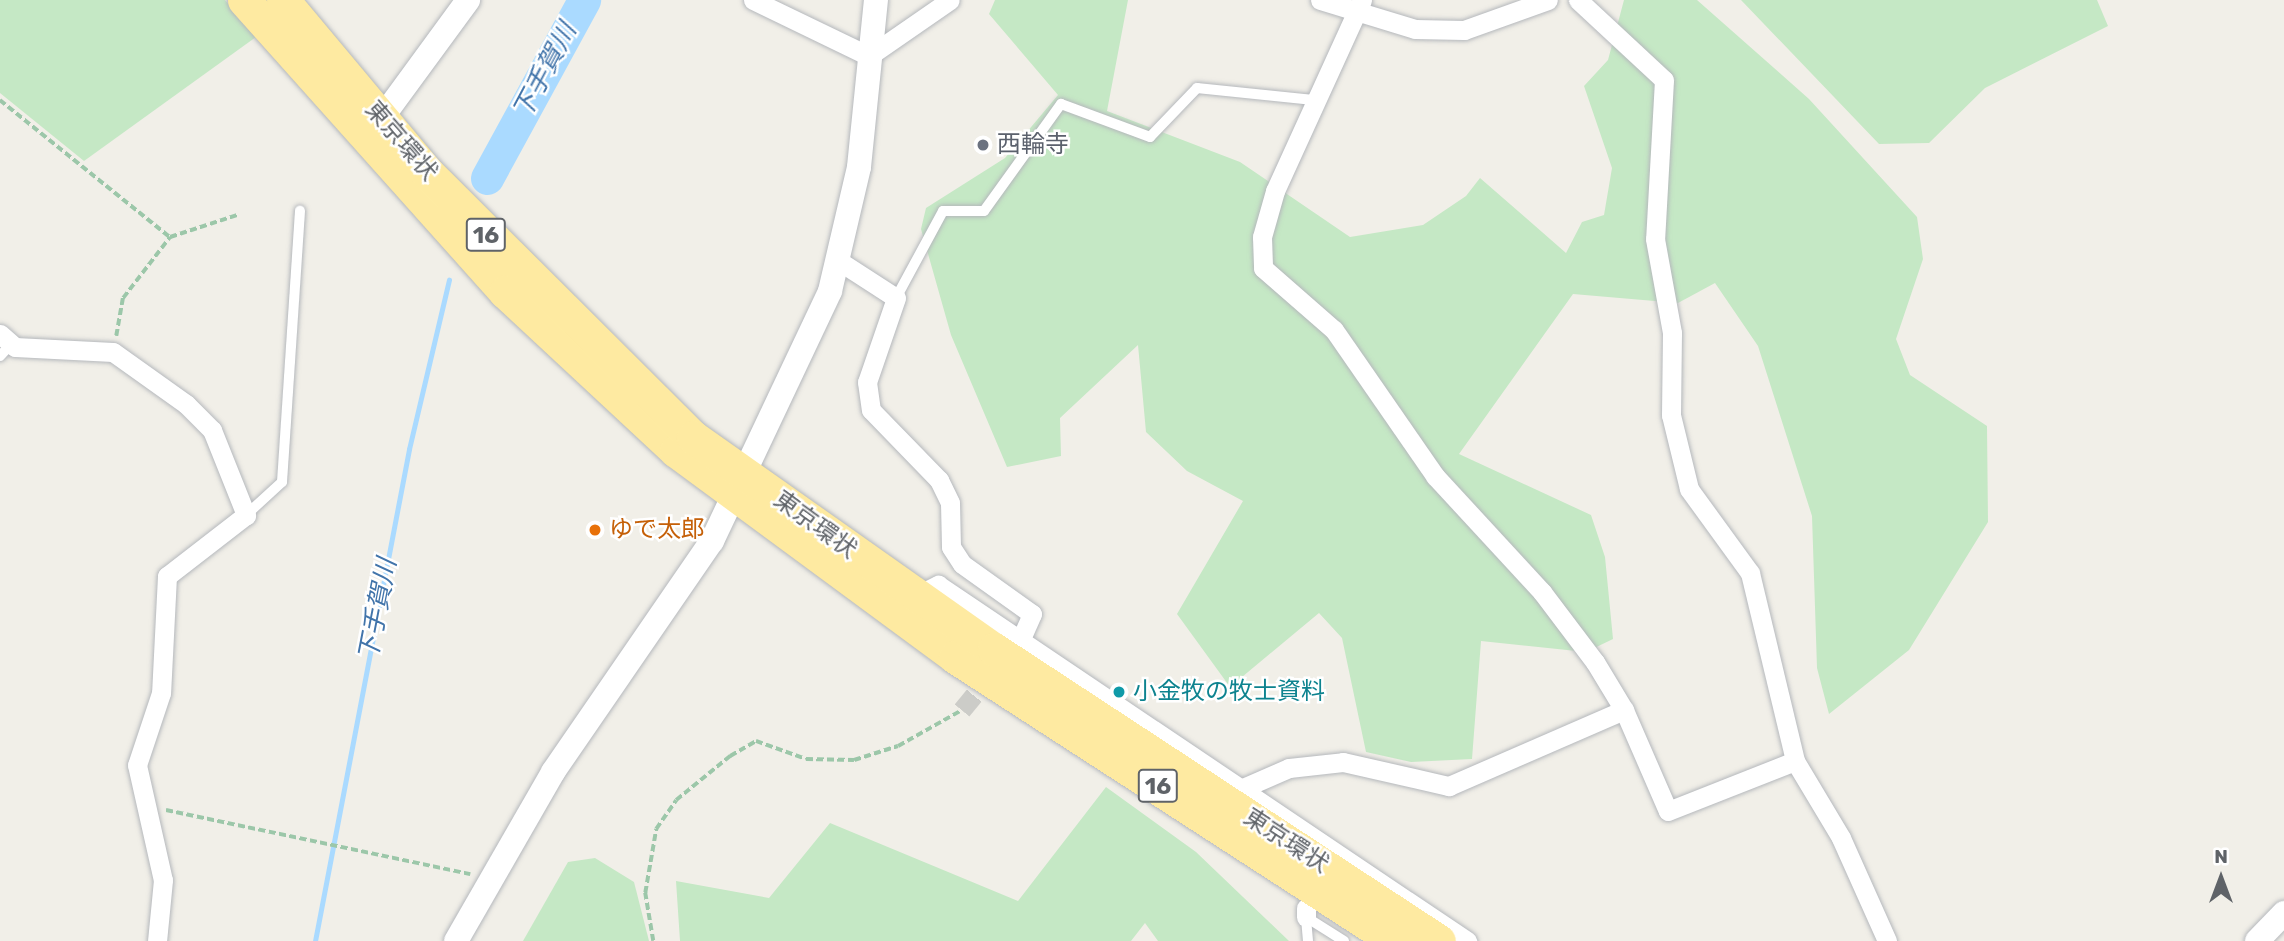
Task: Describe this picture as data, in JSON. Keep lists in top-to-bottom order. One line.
{"streets":{"highway":["東京環状","16"]},"water":["下手賀川"],"places":["西輪寺","ゆで太郎","小金牧の牧士資料"],"north":"top"}
